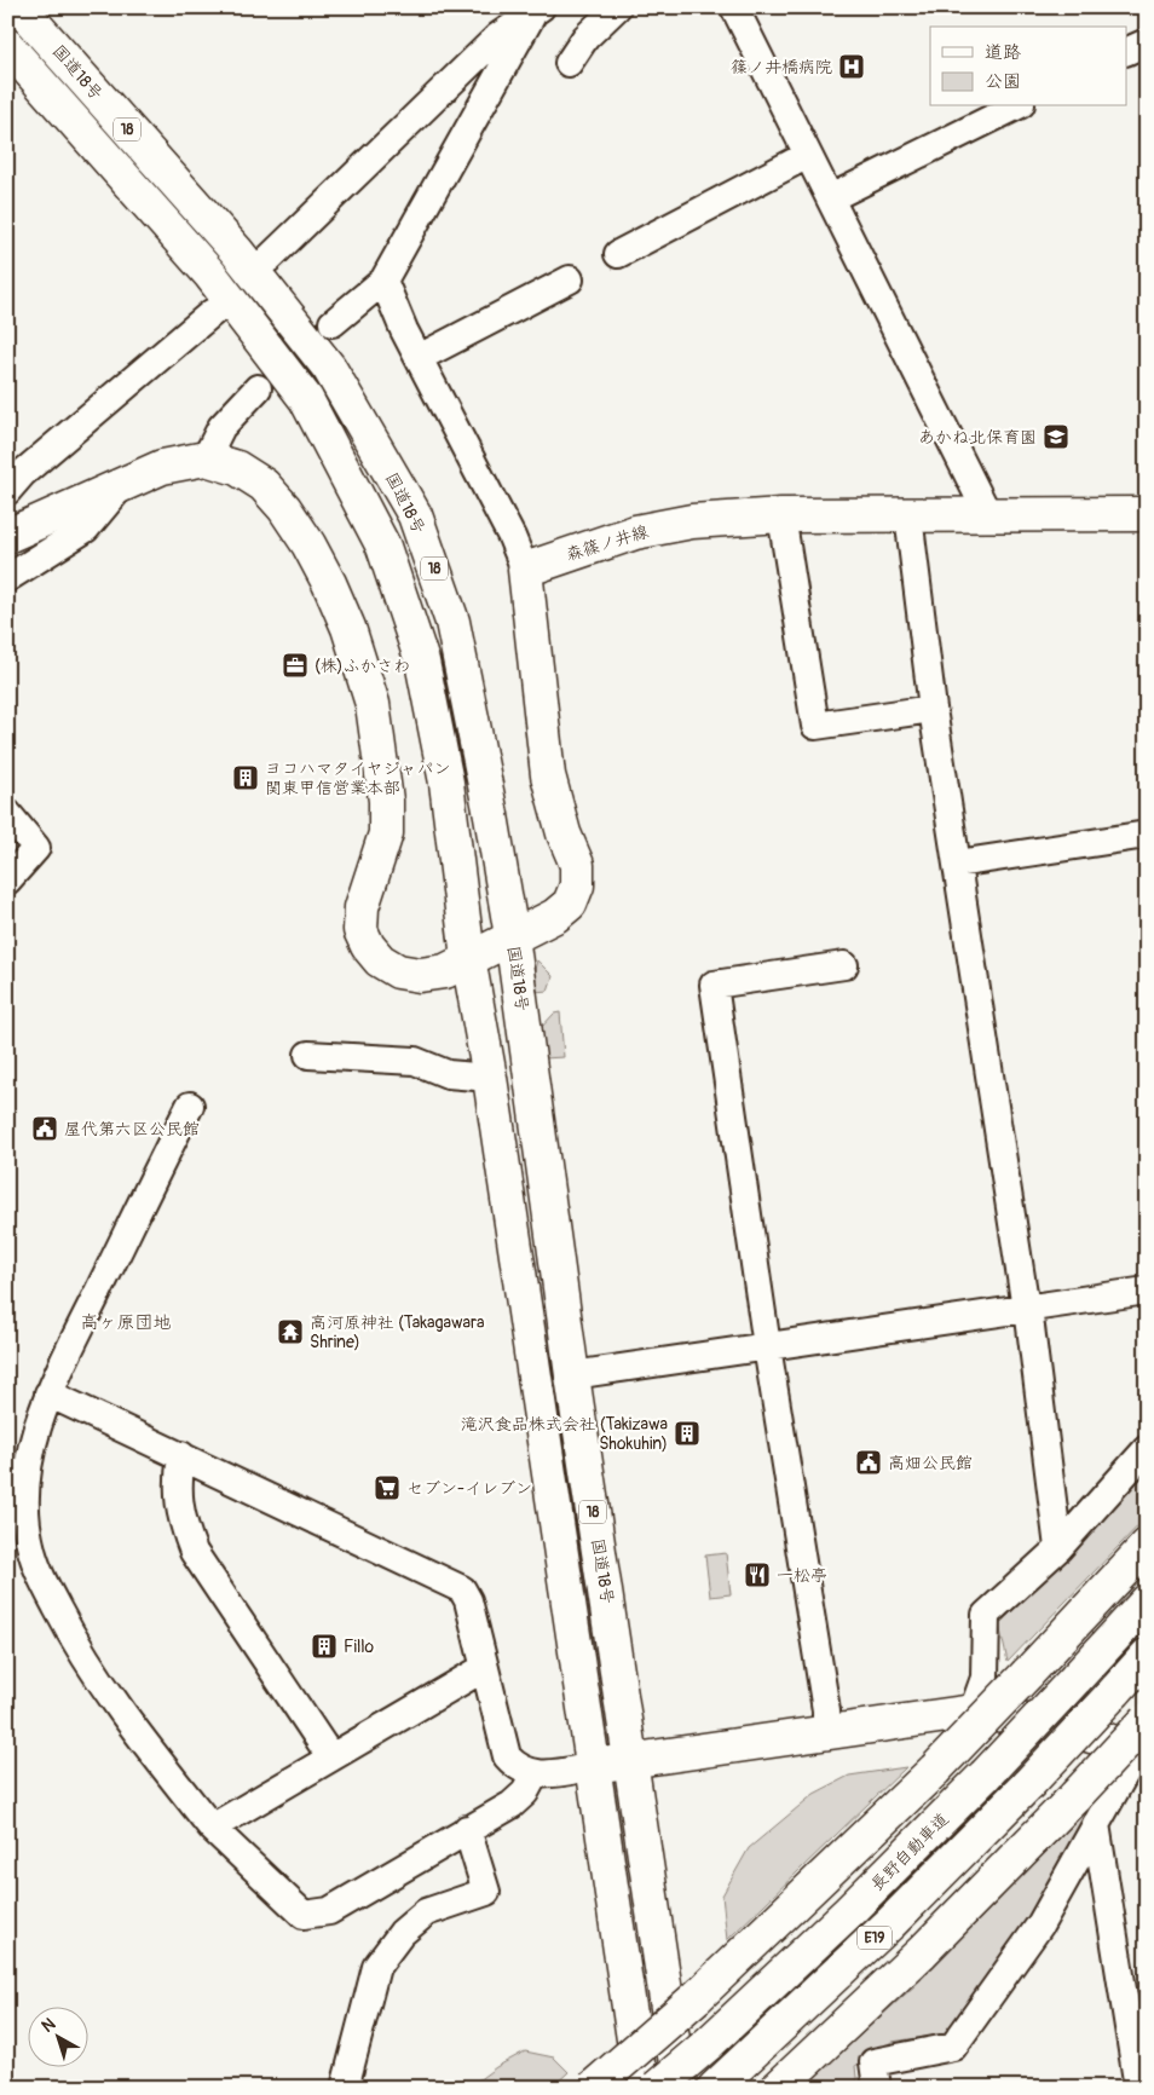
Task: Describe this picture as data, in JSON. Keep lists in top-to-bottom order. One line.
{"streets":{"main road":["国道18号","18","森篠ノ井線","長野自動車道","E19"]},"districts":["高ヶ原団地"],"places":{"hospital":["篠ノ井橋病院"],"school or university":["あかね北保育園"],"office":["(株)ふかさわ"],"building":["ヨコハマタイヤジャパン 関東甲信営業本部","滝沢食品株式会社 (Takizawa Shokuhin)","Fillo"],"public building":["屋代第六区公民館","高畑公民館"],"temple":["高河原神社 (Takagawara Shrine)"],"supermarket":["セブン-イレブン"],"restaurant":["一松亭"]},"legend":["道路","公園"],"north":"top left"}
